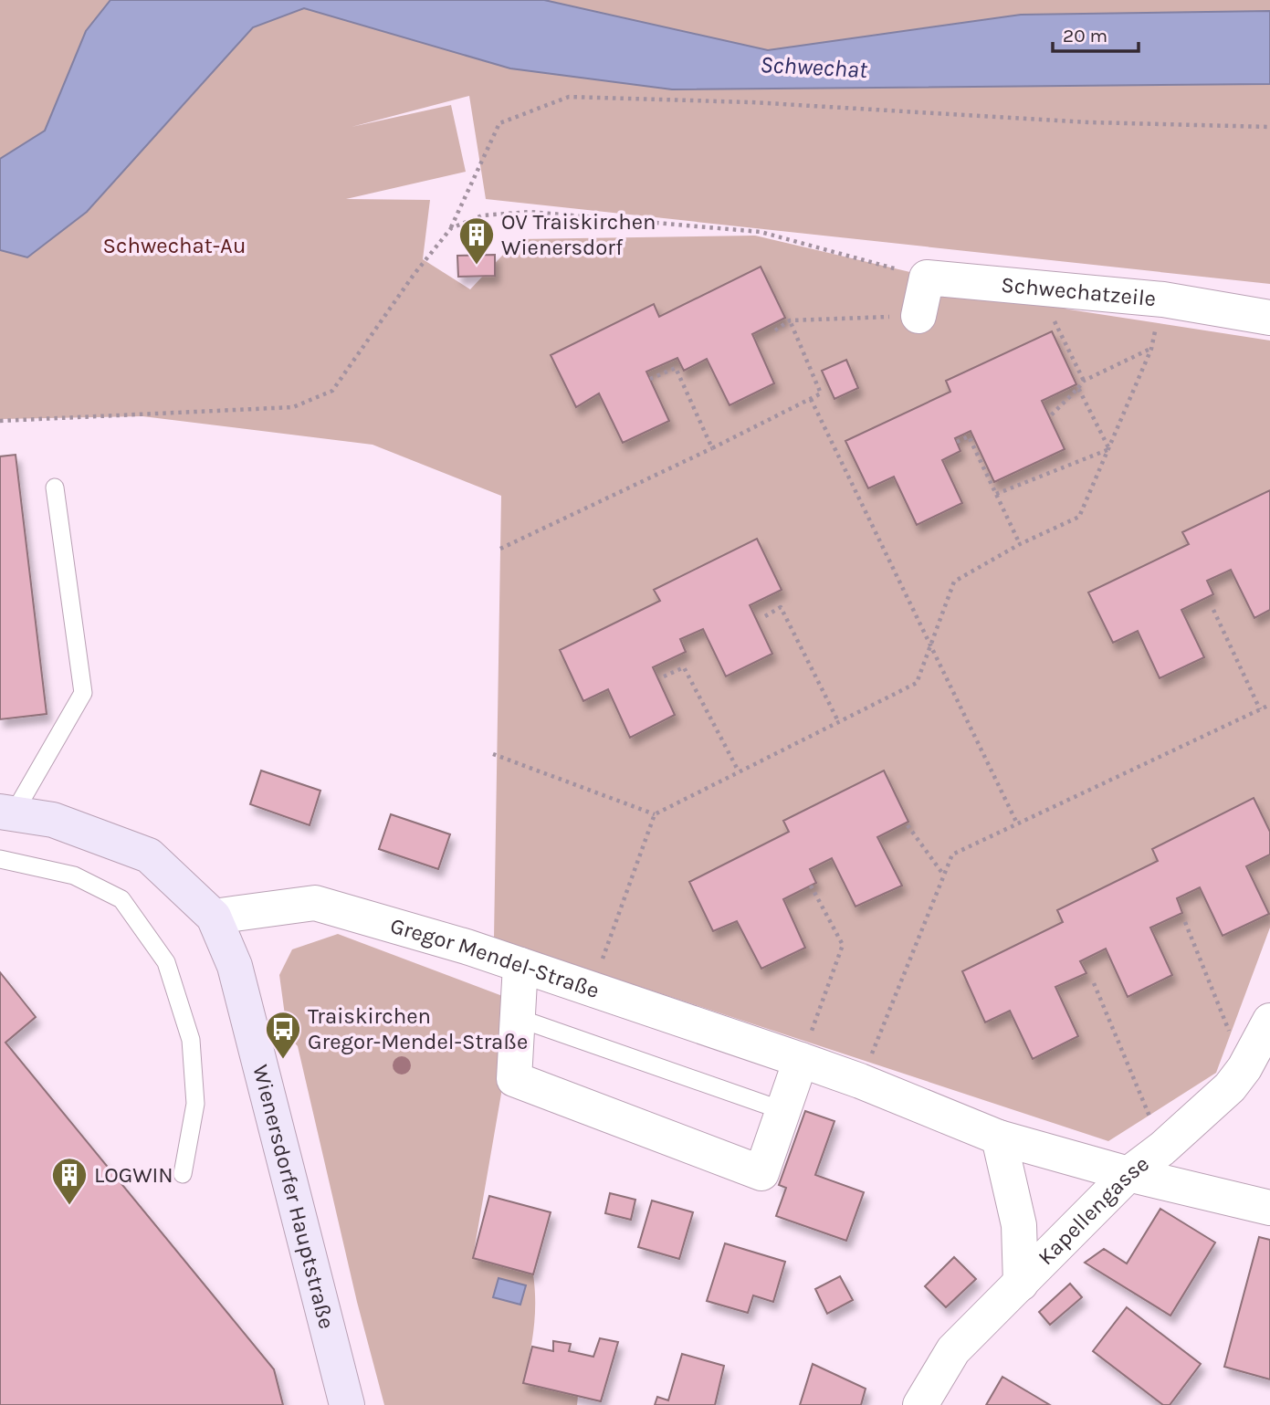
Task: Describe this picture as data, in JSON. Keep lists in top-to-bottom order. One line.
{"streets":{"street":["Schwechatzeile","Gregor Mendel-Straße","Wienersdorfer Hauptstraße","Kapellengasse"]},"crossings":[["Gregor Mendel-Straße","Wienersdorfer Hauptstraße"],["Gregor Mendel-Straße","Kapellengasse"]],"water":["Schwechat"],"parks":["Schwechat-Au"],"places":{"building":["OV Traiskirchen Wienersdorf","LOGWIN"],"bus stop":["Traiskirchen Gregor-Mendel-Straße"]},"scale_bar":"20 m"}
